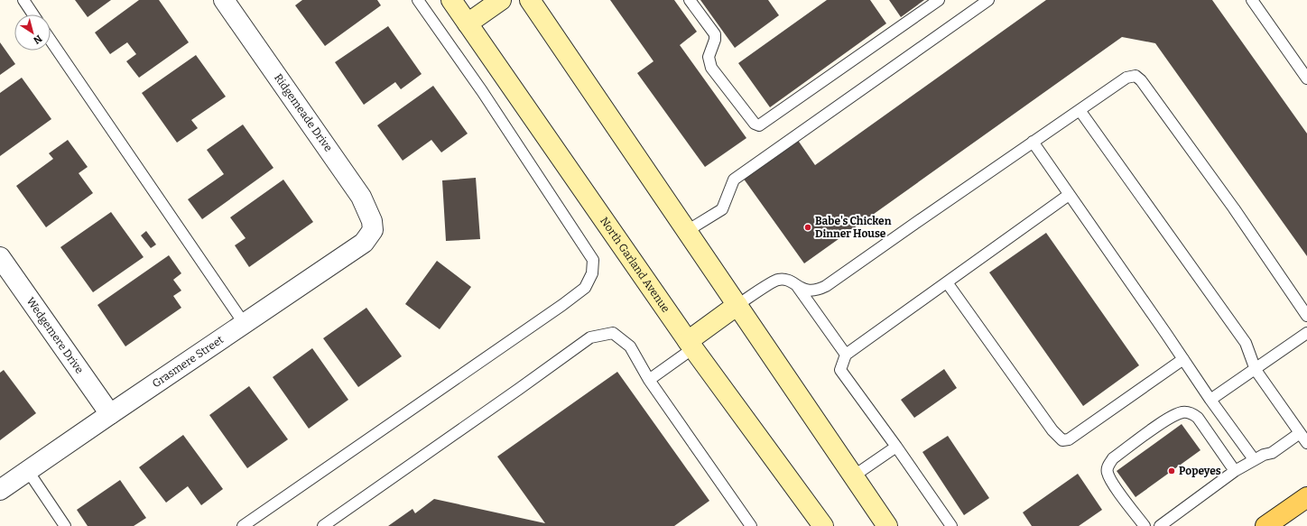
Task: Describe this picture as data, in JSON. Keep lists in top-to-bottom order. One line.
{"streets":{"main road":["North Garland Avenue"],"street":["Ridgemeade Drive","Wedgemere Drive","Grasmere Street"]},"crossings":[["Ridgemeade Drive","Grasmere Street"],["Wedgemere Drive","Grasmere Street"]],"places":["Babe's Chicken Dinner House","Popeyes"],"north":"bottom right"}
